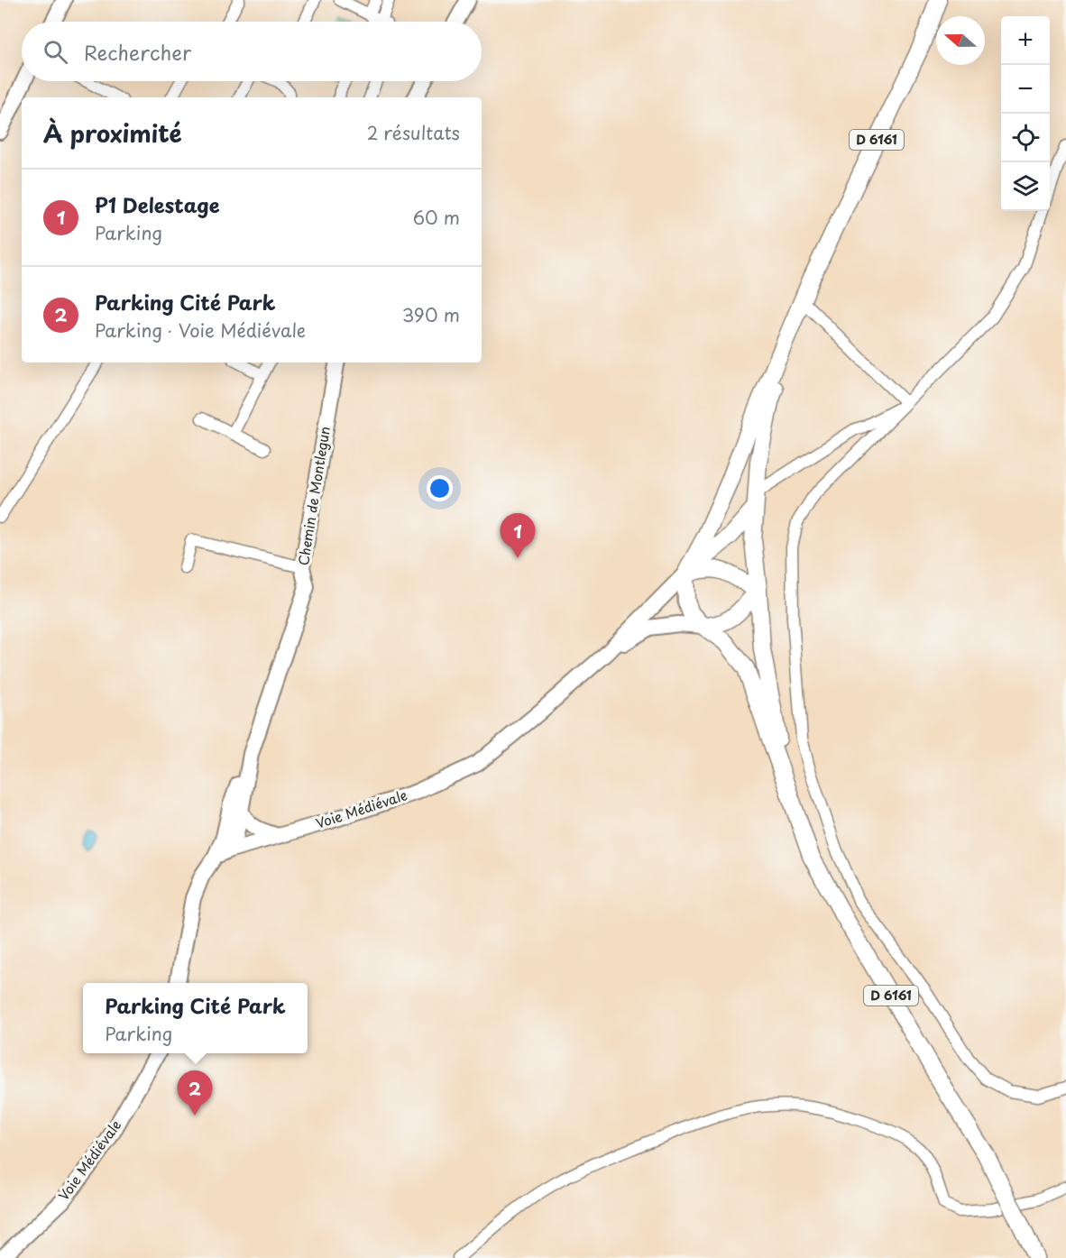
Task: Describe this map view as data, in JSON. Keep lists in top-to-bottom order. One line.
{"streets":{"main road":["D 6161"],"street":["Chemin de Montlegun","Voie Médiévale"]},"crossings":[["Chemin de Montlegun","Voie Médiévale"]],"north":"left","page":{"map_buttons":["+","−"],"search":"Rechercher","heading":["À proximité","2 résultats"],"list":[{"mark":"1","name":"P1 Delestage","note":"Parking","value":"60 m"},{"mark":"2","name":"Parking Cité Park","note":"Parking · Voie Médiévale","value":"390 m"}],"pins":["1","2"],"popup":["Parking Cité Park","Parking"]}}
